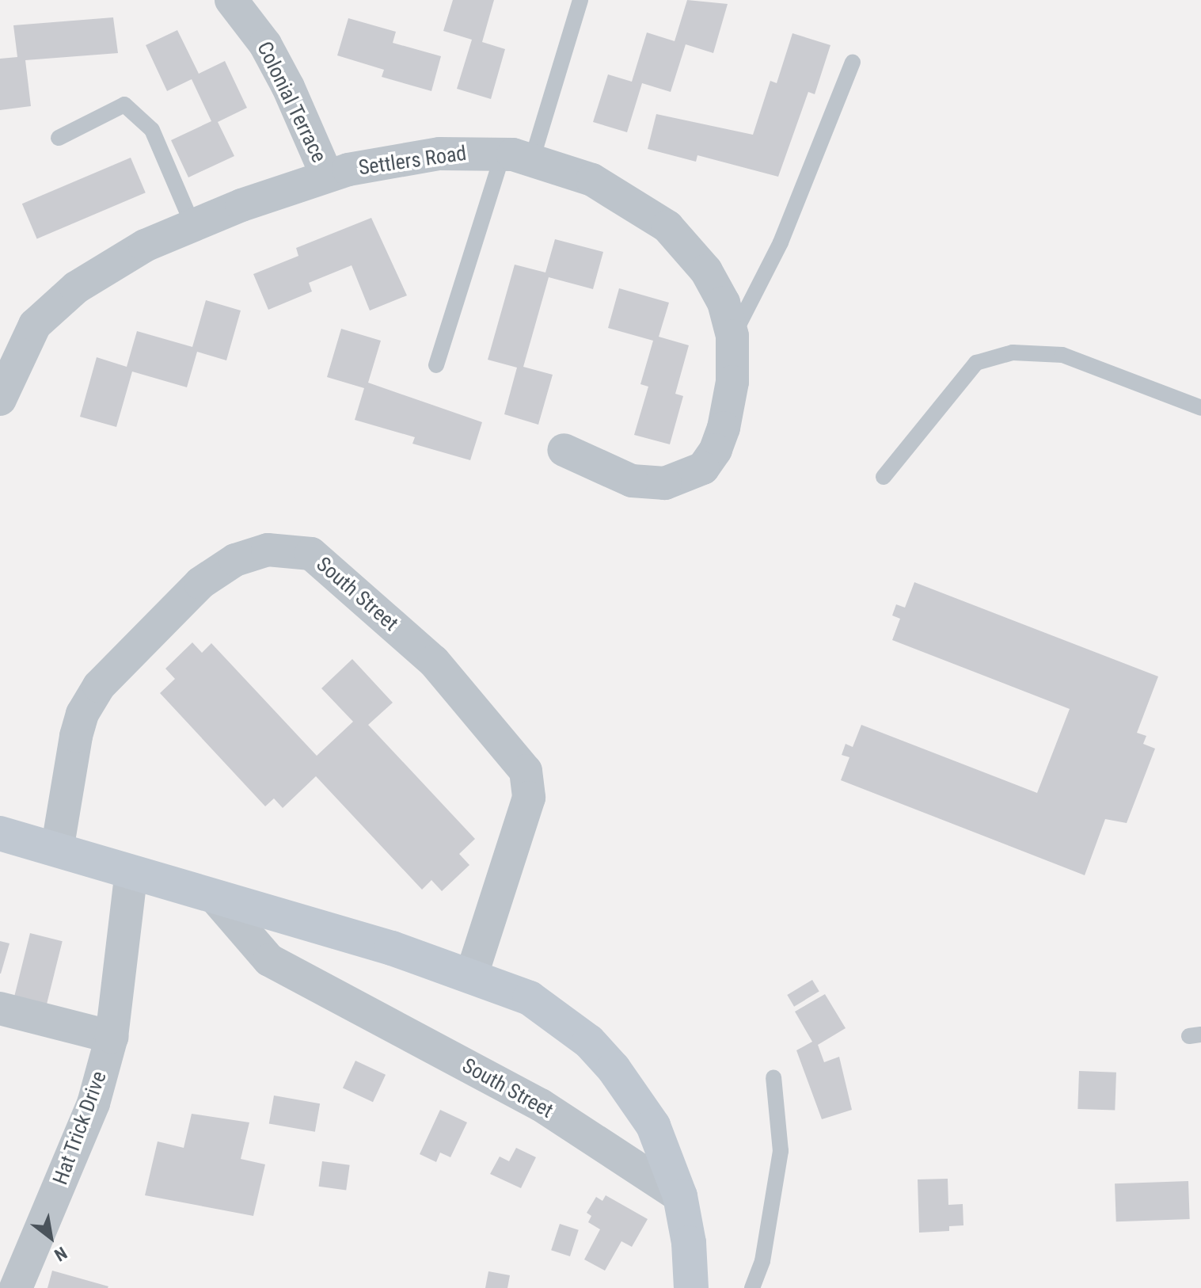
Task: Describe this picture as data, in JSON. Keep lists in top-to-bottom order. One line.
{"streets":{"street":["Colonial Terrace","Settlers Road","South Street","Hat Trick Drive"]},"crossings":[["Colonial Terrace","Settlers Road"]],"north":"bottom right"}
